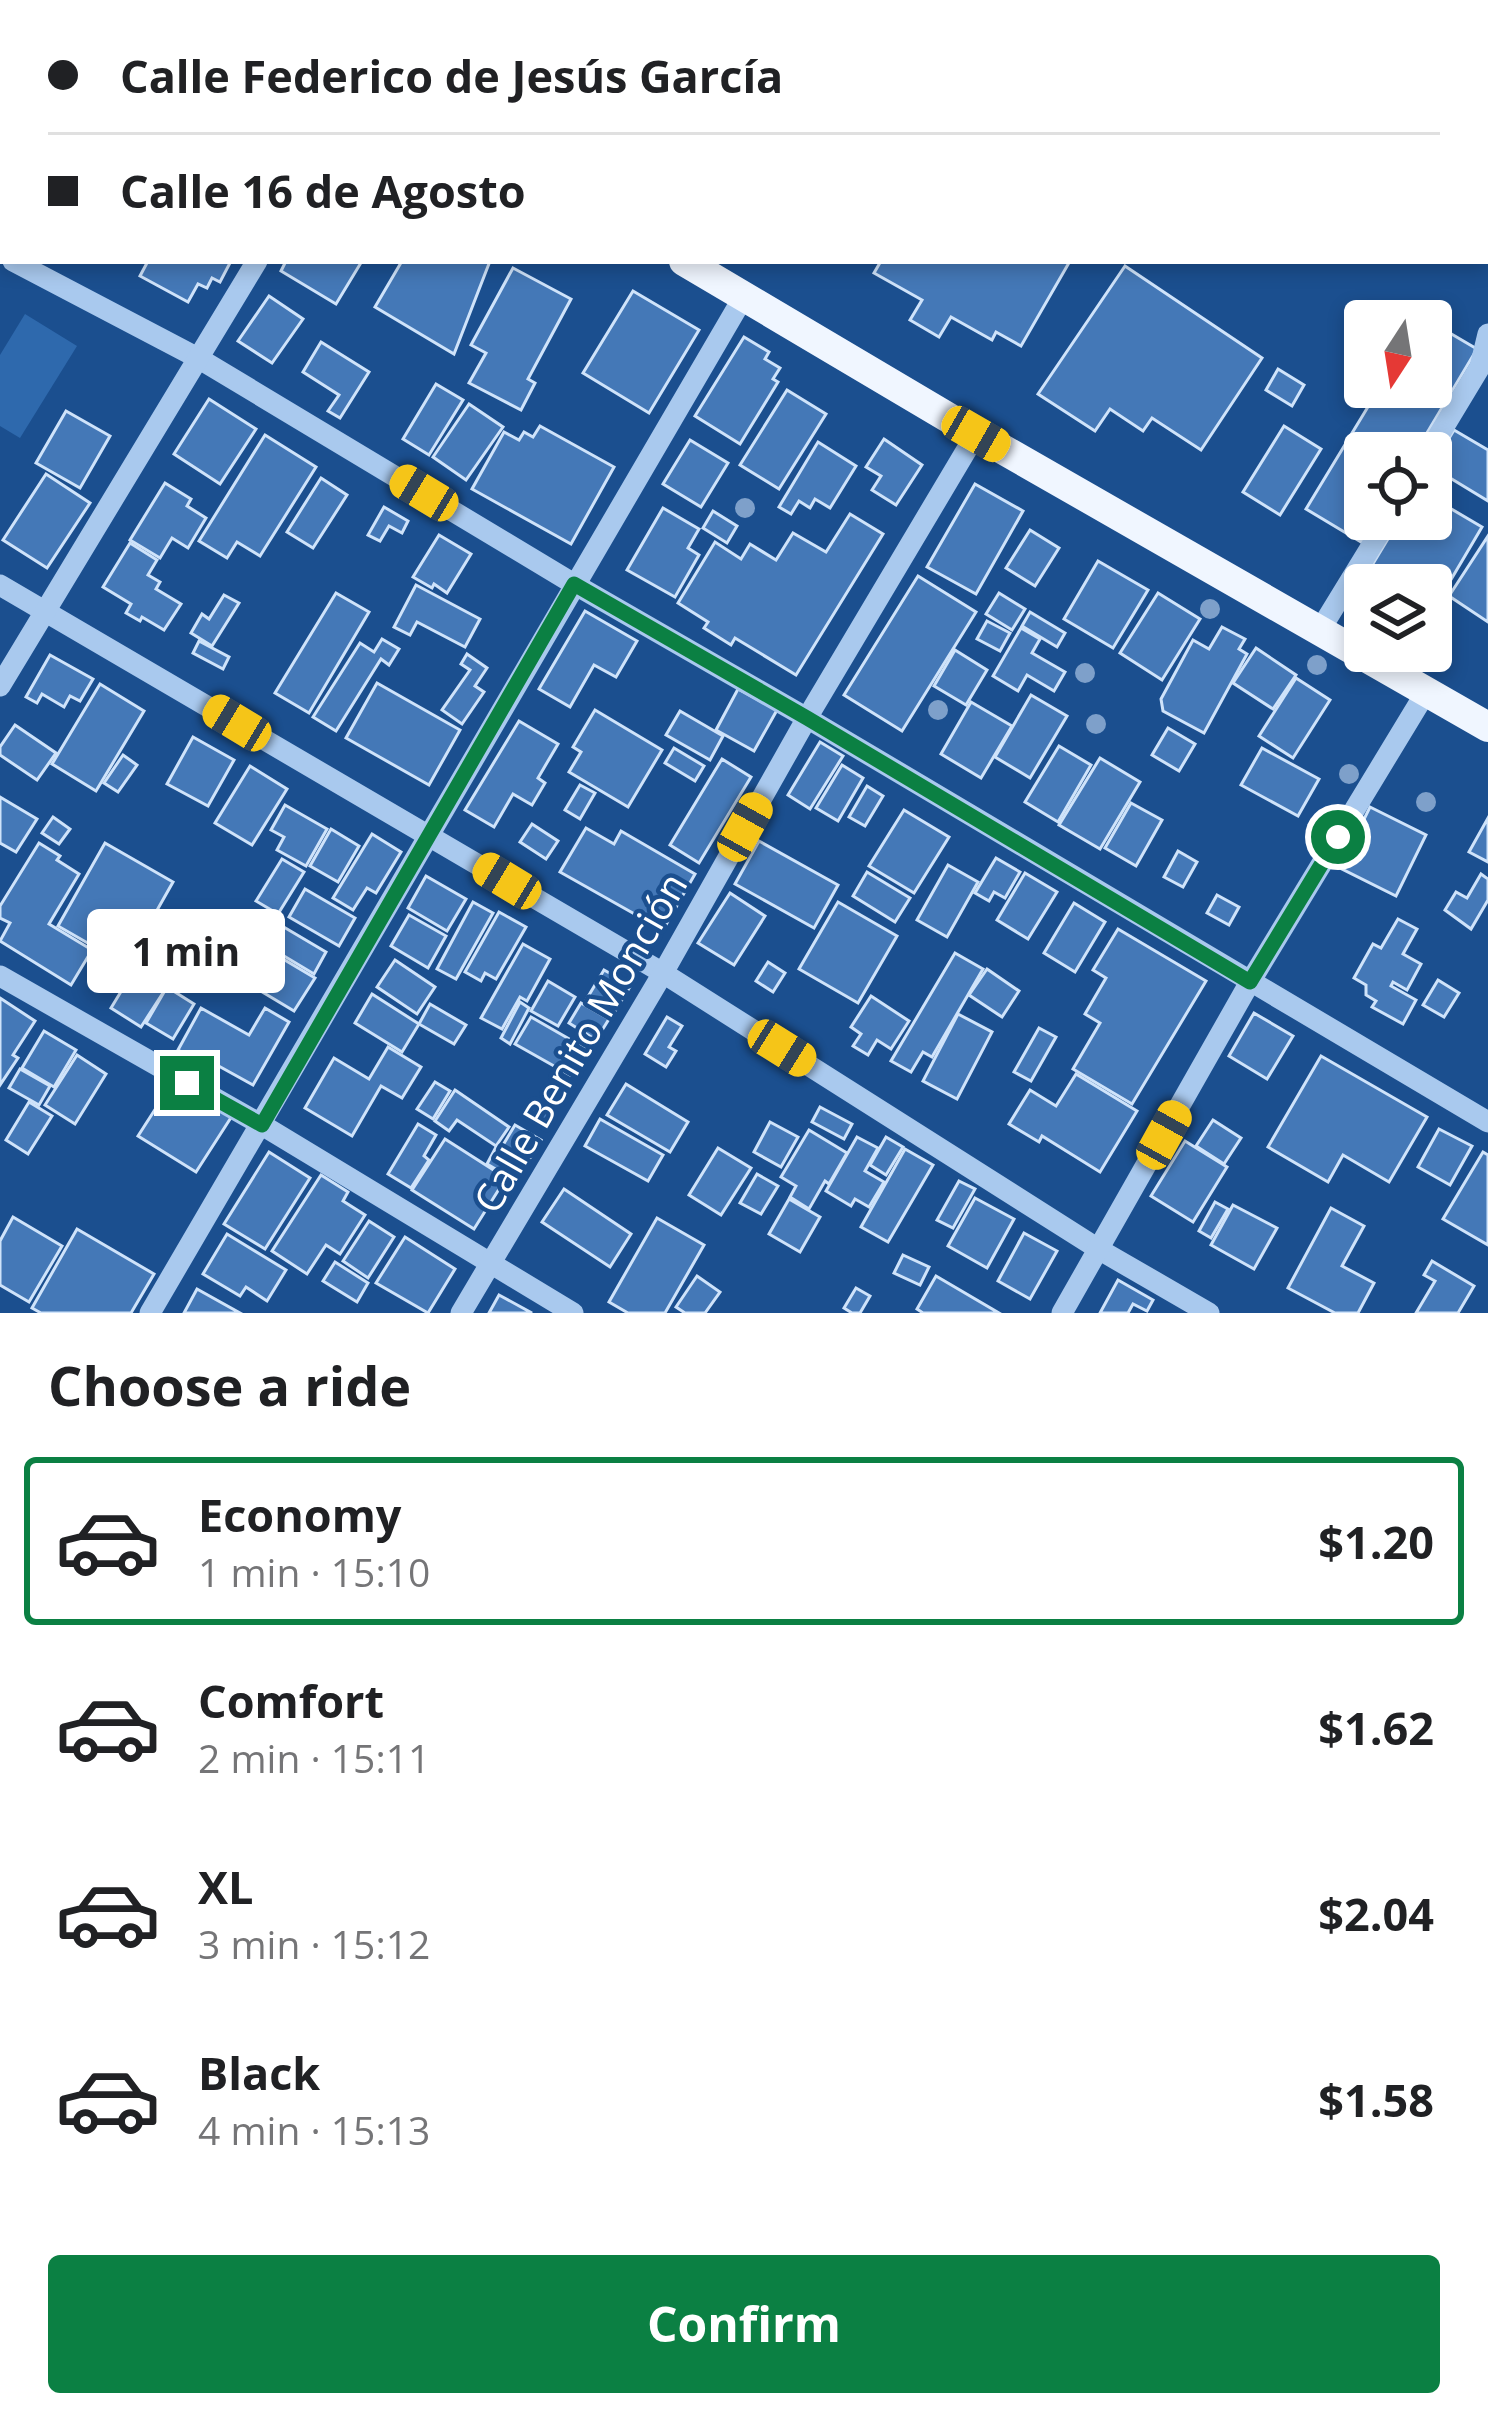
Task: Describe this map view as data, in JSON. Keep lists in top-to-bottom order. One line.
{"streets":{"street":["Calle Benito Monción"]},"north":"bottom","page":{"banner":["Calle Federico de Jesús García","Calle 16 de Agosto"],"bubble":"1 min","heading":"Choose a ride","list":[{"name":"Economy","note":"1 min · 15:10","value":"$1.20"},{"name":"Comfort","note":"2 min · 15:11","value":"$1.62"},{"name":"XL","note":"3 min · 15:12","value":"$2.04"},{"name":"Black","note":"4 min · 15:13","value":"$1.58"}],"buttons":"Confirm"}}
